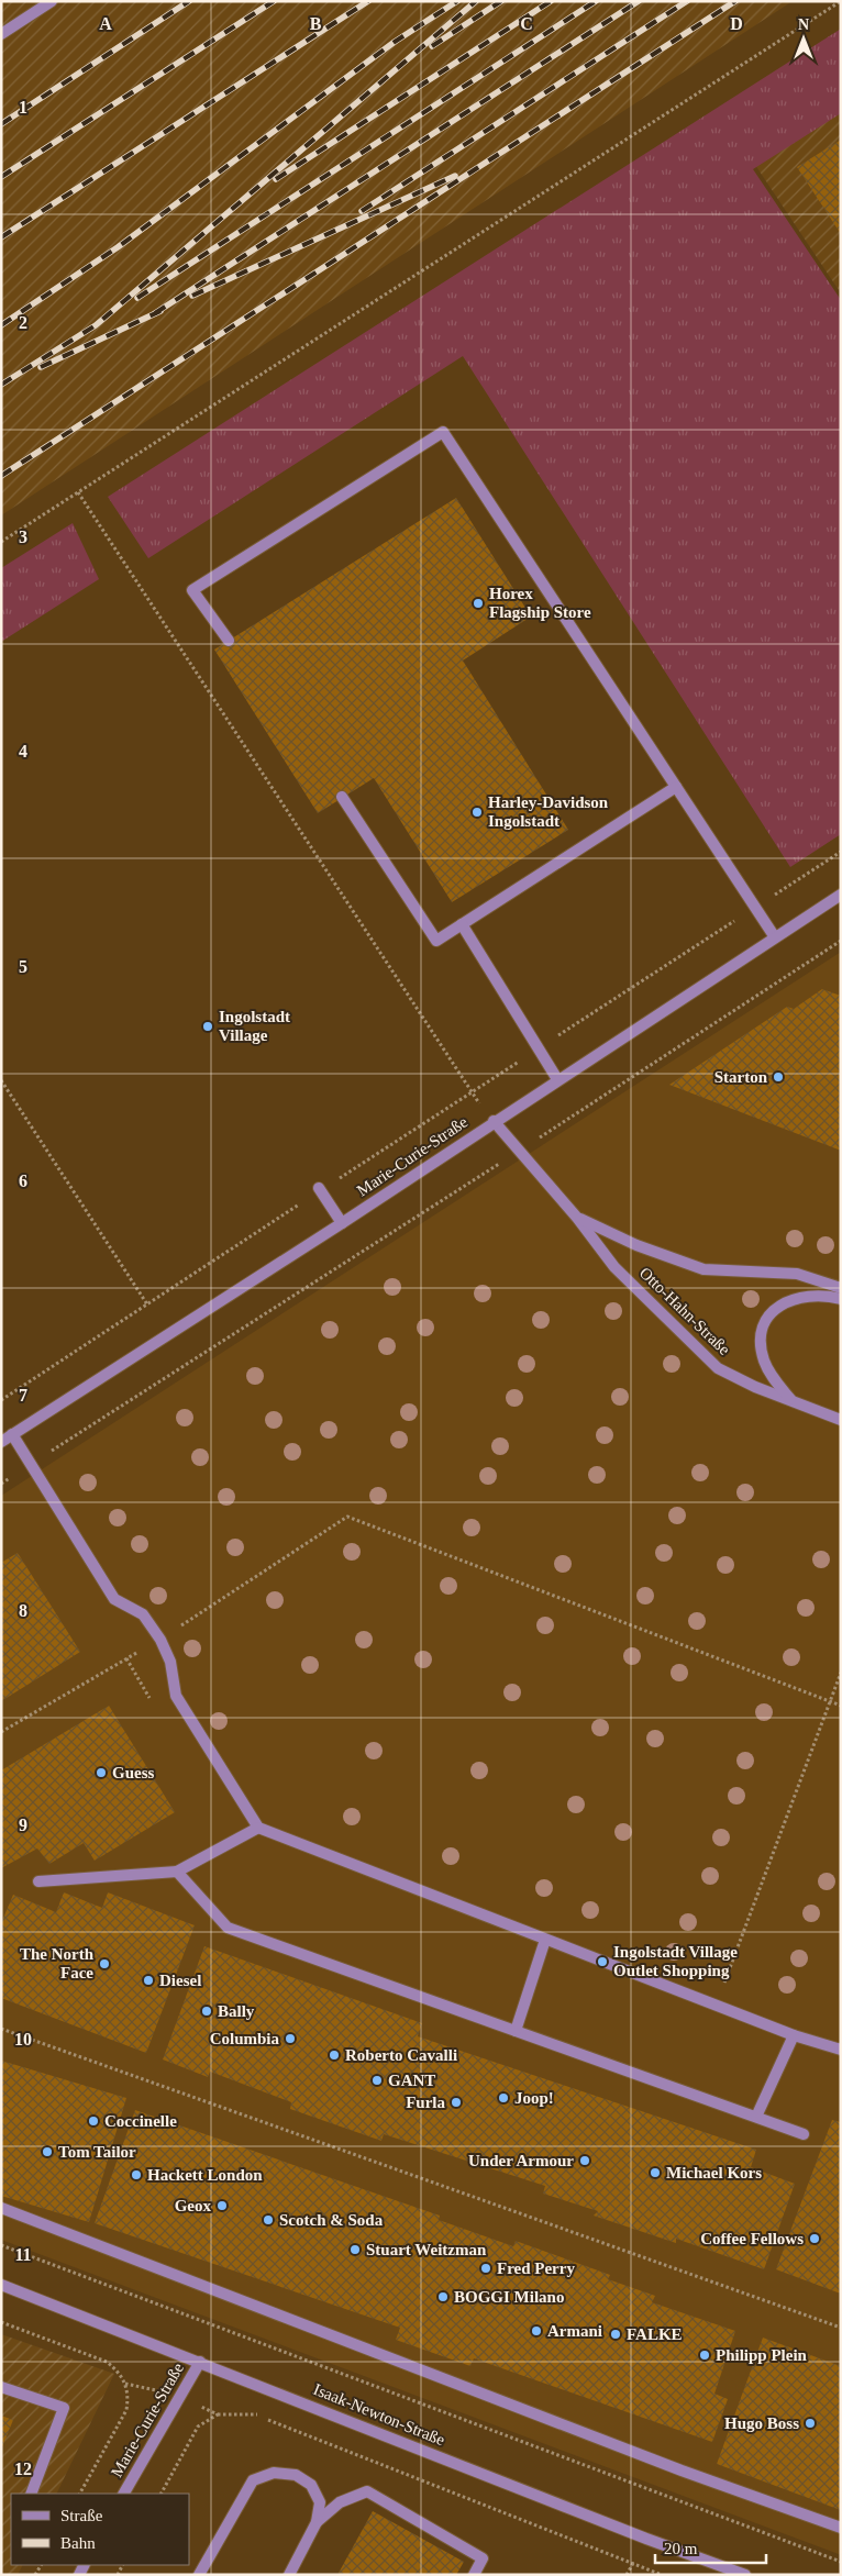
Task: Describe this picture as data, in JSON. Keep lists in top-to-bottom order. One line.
{"streets":{"street":["Marie-Curie-Straße","Otto-Hahn-Straße","Isaak-Newton-Straße"]},"crossings":[["Marie-Curie-Straße","Otto-Hahn-Straße"],["Marie-Curie-Straße","Isaak-Newton-Straße"]],"places":["Horex Flagship Store","Harley-Davidson Ingolstadt","Ingolstadt Village","Starton","Guess","Ingolstadt Village Outlet Shopping","The North Face","Diesel","Bally","Columbia","Roberto Cavalli","GANT","Joop!","Furla","Coccinelle","Tom Tailor","Under Armour","Michael Kors","Hackett London","Geox","Scotch & Soda","Coffee Fellows","Stuart Weitzman","Fred Perry","BOGGI Milano","Armani","FALKE","Philipp Plein","Hugo Boss"],"legend":["Straße","Bahn"],"scale_bar":"20 m","north":"top","grid":{"columns":["A","B","C","D"],"rows":["1","2","3","4","5","6","7","8","9","10","11","12"]}}
